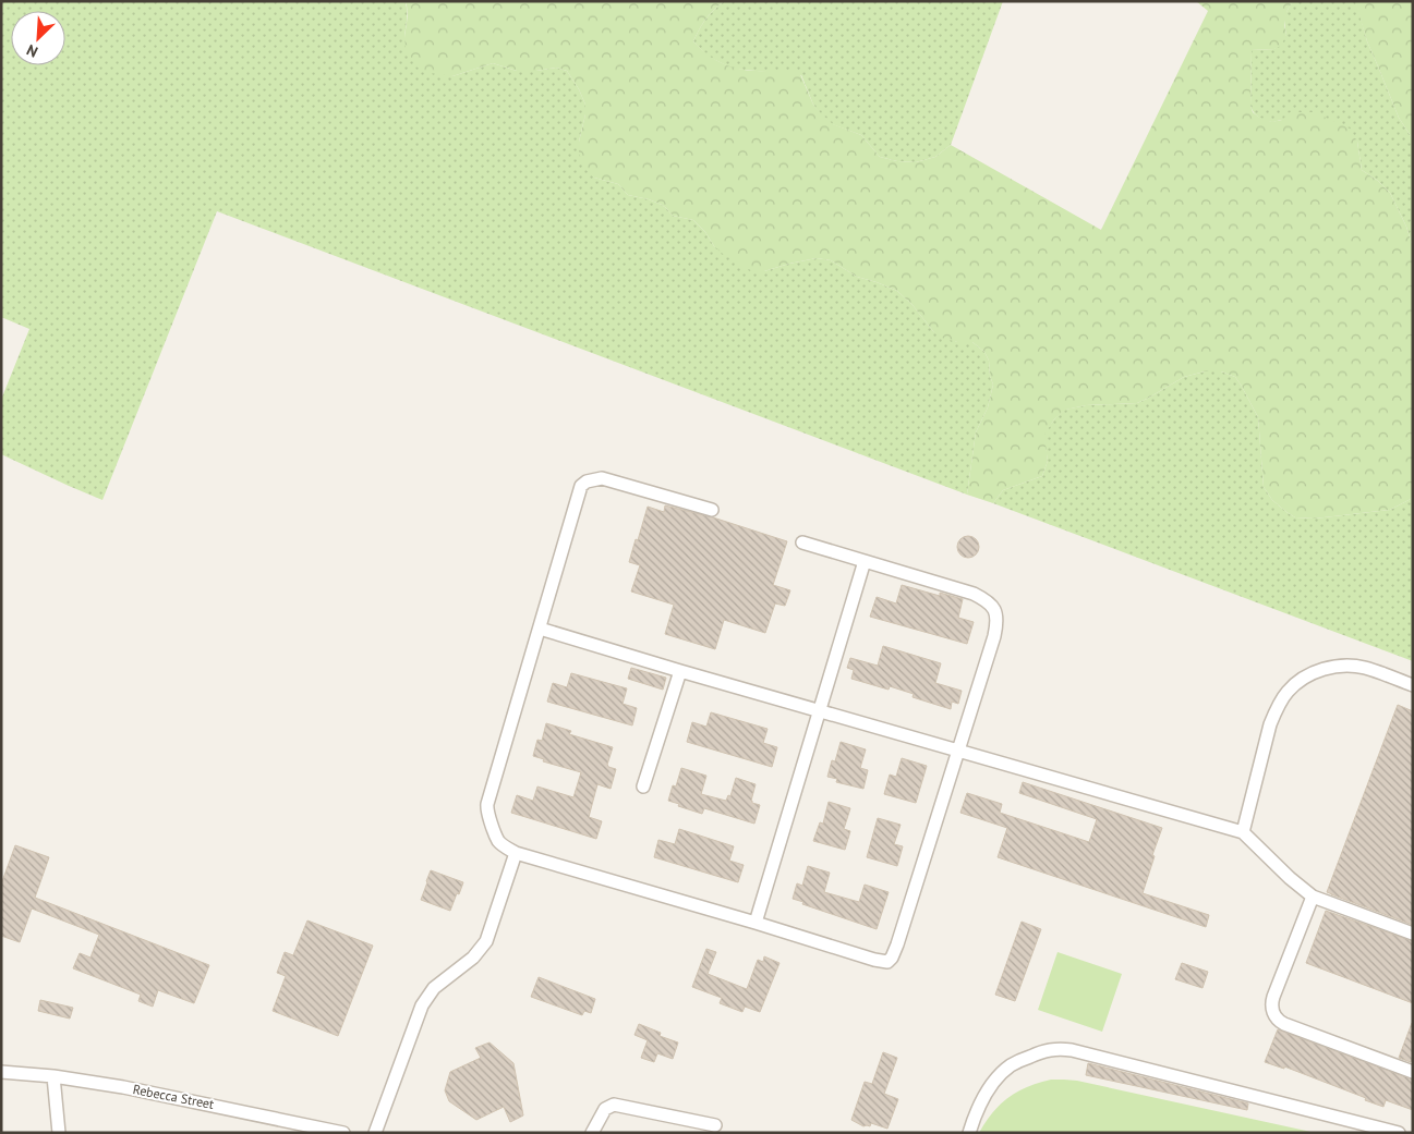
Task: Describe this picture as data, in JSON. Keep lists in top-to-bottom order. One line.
{"streets":{"street":["Rebecca Street"]},"north":"bottom left"}
